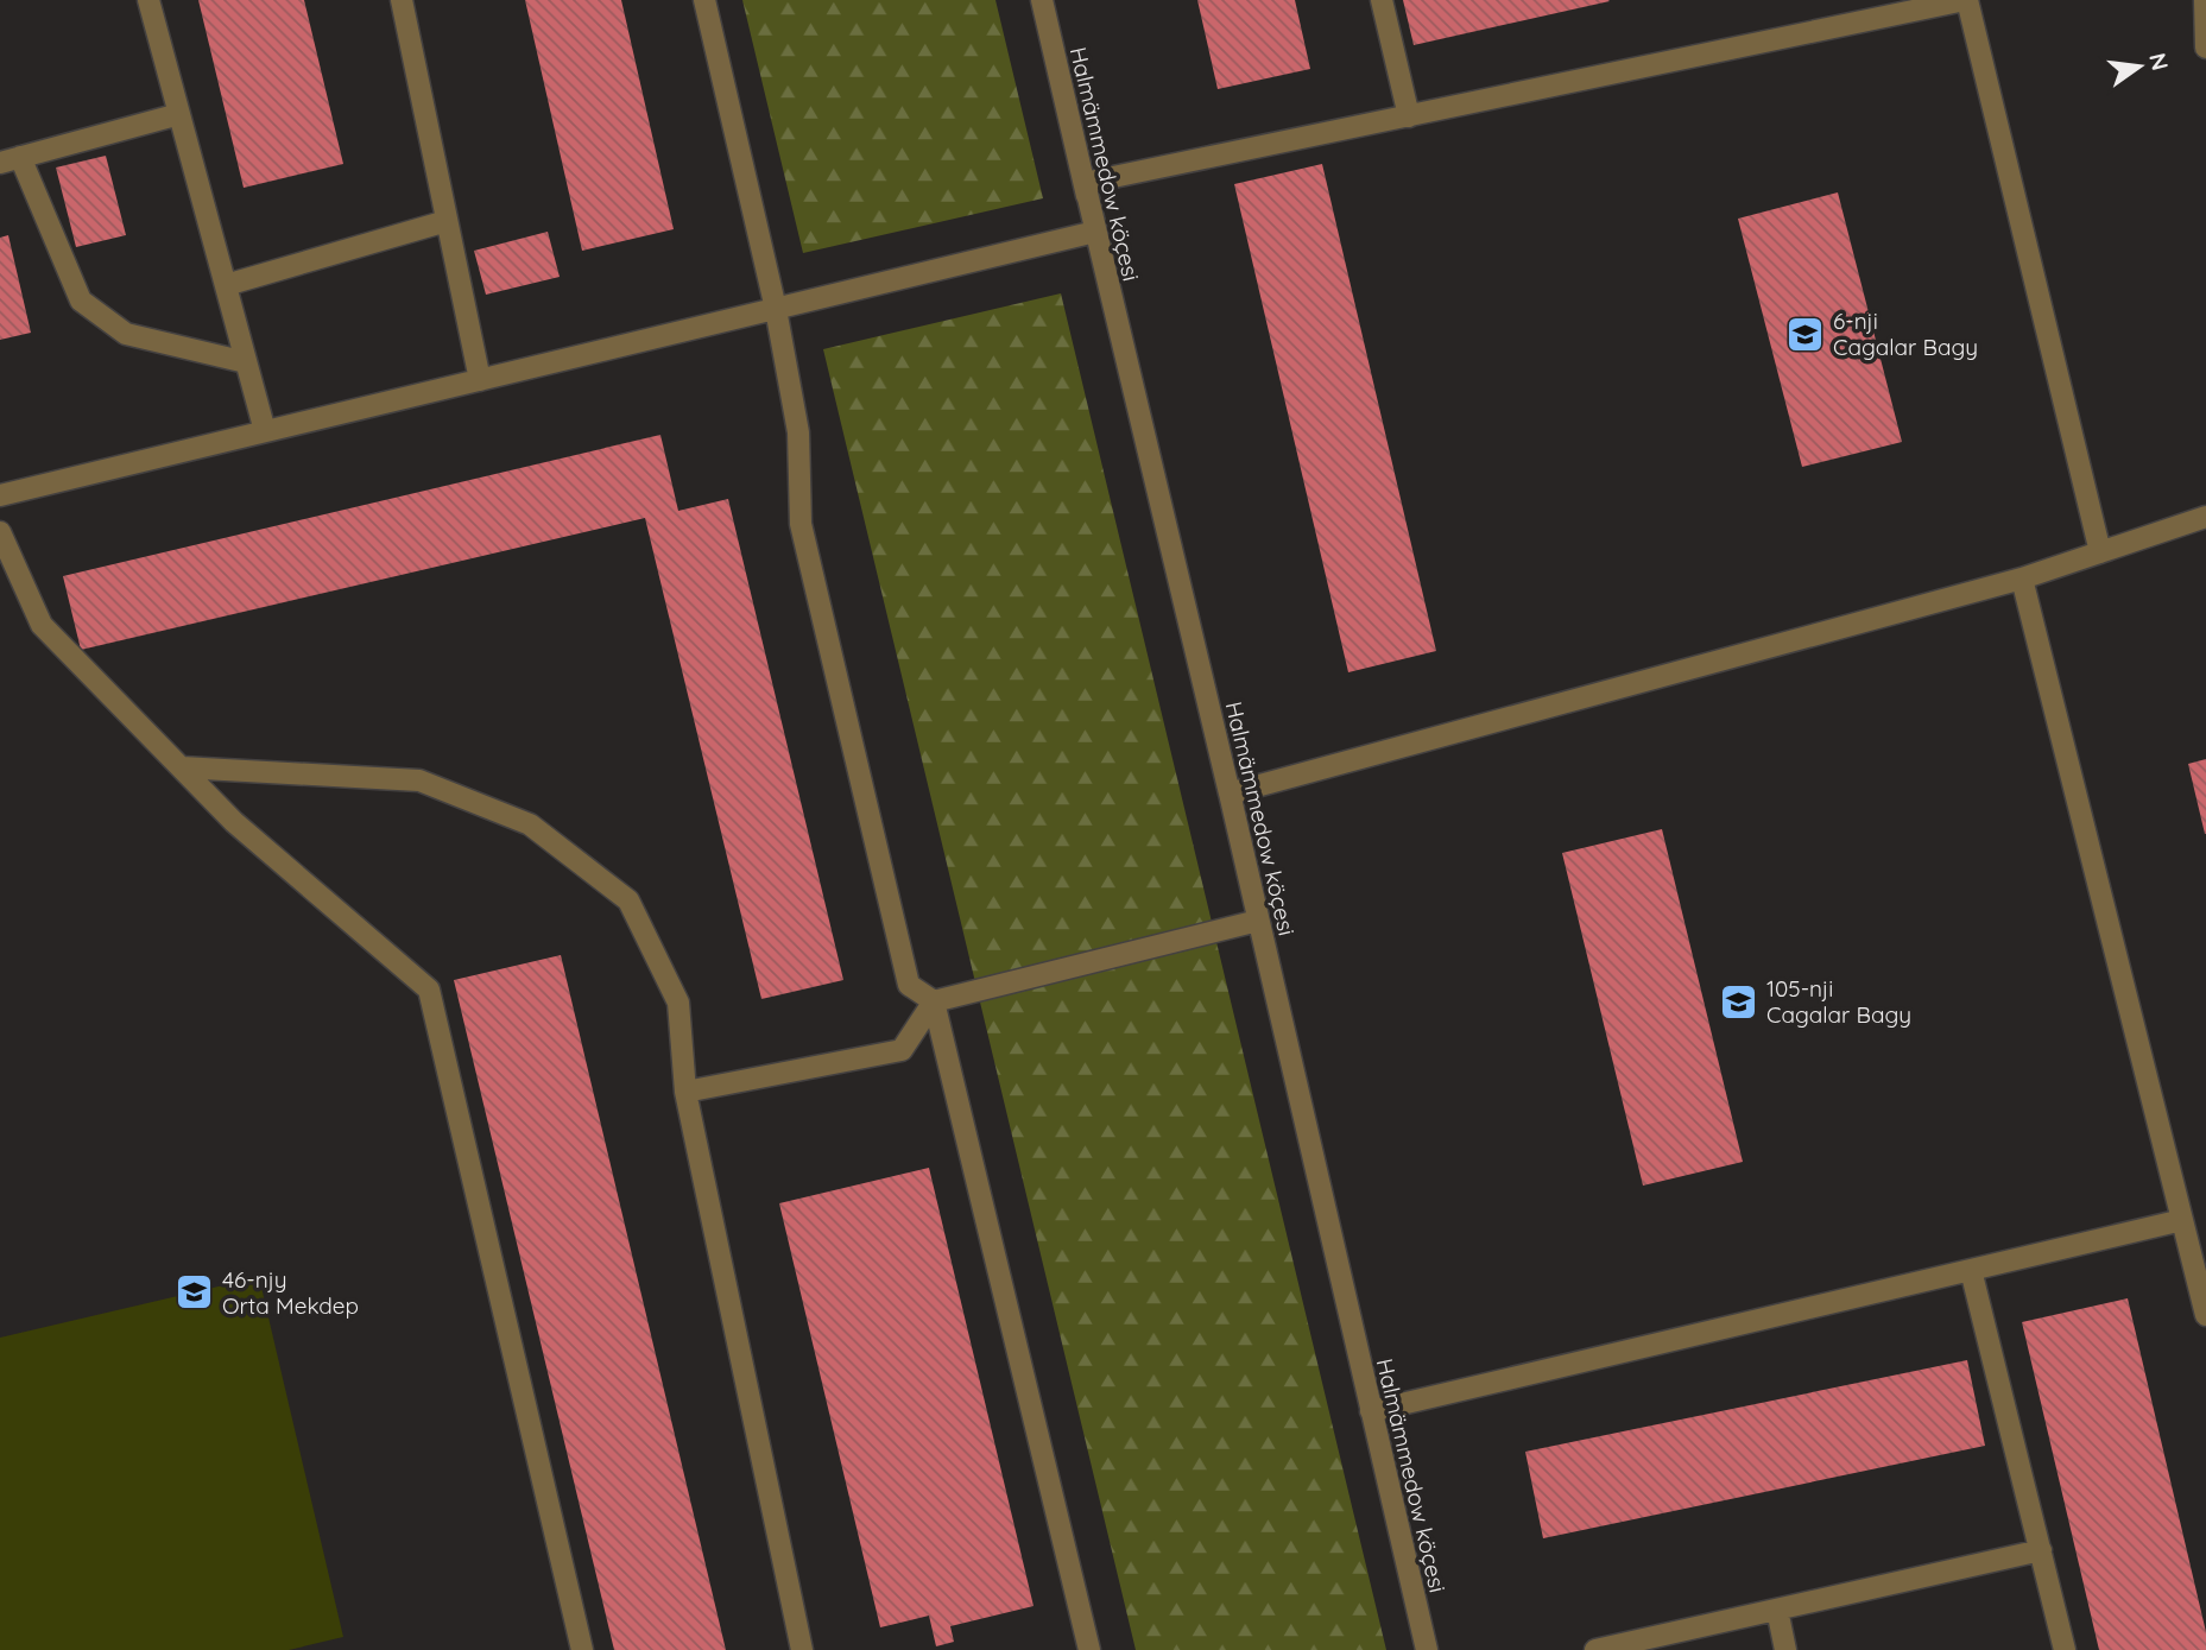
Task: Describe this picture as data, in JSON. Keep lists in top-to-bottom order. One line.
{"streets":{"street":["Halmämmedow köçesi"]},"places":{"school or university":["6-nji Cagalar Bagy","105-nji Cagalar Bagy","46-njy Orta Mekdep"]},"north":"right"}
